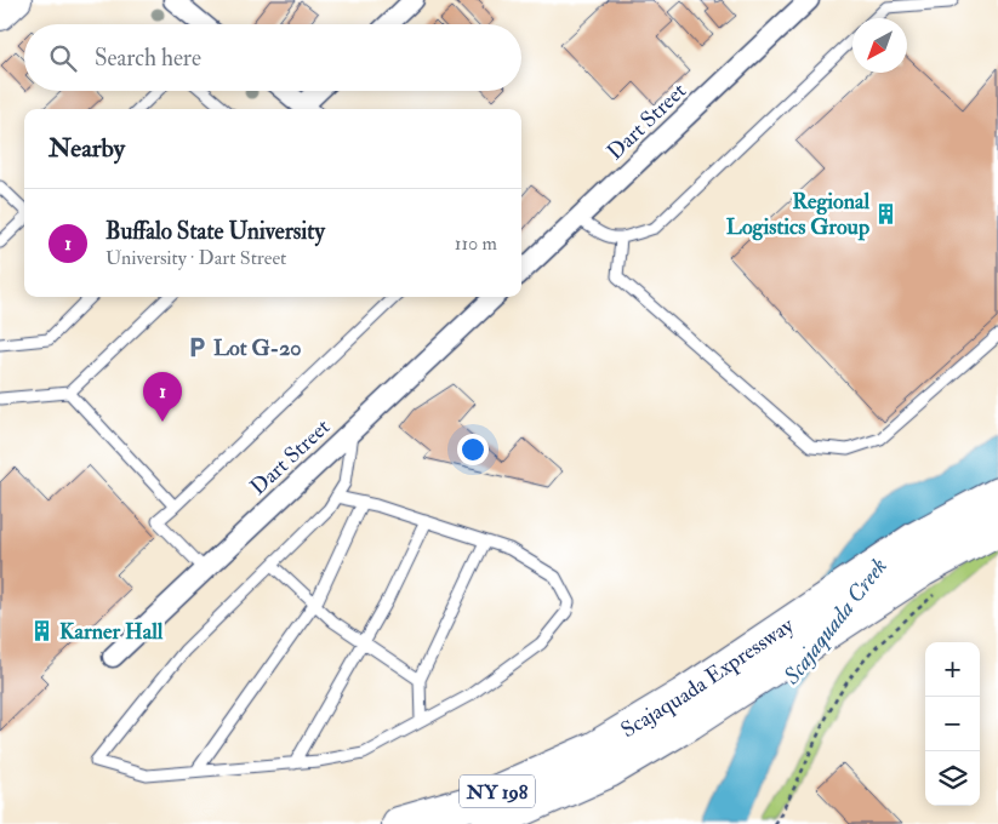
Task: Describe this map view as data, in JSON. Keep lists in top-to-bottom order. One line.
{"streets":{"highway":["Scajaquada Expressway","NY 198"],"street":["Dart Street"]},"water":["Scajaquada Creek"],"places":{"building":["Regional Logistics Group","Karner Hall"],"parking":["Lot G-20"]},"north":"bottom left","page":{"search":"Search here","heading":"Nearby","list":[{"mark":"1","name":"Buffalo State University","note":"University · Dart Street","value":"110 m"}],"pins":"1","map_buttons":["+","−"]}}
